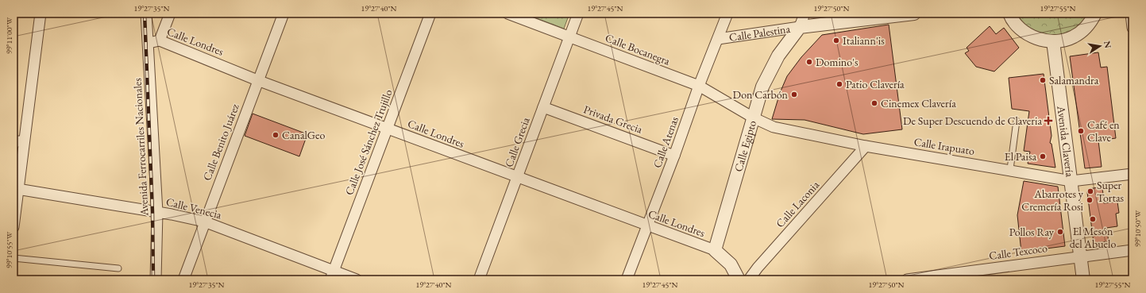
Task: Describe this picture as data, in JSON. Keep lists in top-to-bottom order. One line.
{"streets":{"street":["Calle Palestina","Calle Londres","Calle Bocanegra","Privada Grecia","Avenida Clavería","Calle Benito Juárez","Calle José Sánchez Trujillo","Calle Grecia","Calle Atenas","Calle Irapuato","Avenida Ferrocarriles Nacionales","Calle Egipto","Calle Laconia","Calle Venecia","Calle Texcoco"]},"crossings":[["Calle Palestina","Calle Atenas"],["Calle Palestina","Calle Egipto"],["Calle Londres","Calle Benito Juárez"],["Calle Londres","Calle José Sánchez Trujillo"],["Calle Londres","Calle Grecia"],["Calle Londres","Calle Atenas"],["Calle Londres","Avenida Ferrocarriles Nacionales"],["Calle Londres","Calle Egipto"],["Calle Bocanegra","Calle Grecia"],["Calle Bocanegra","Calle Atenas"],["Calle Bocanegra","Calle Irapuato"],["Calle Bocanegra","Calle Egipto"],["Privada Grecia","Calle Grecia"],["Privada Grecia","Calle Atenas"],["Avenida Clavería","Calle Irapuato"],["Avenida Clavería","Calle Texcoco"],["Calle Benito Juárez","Calle Venecia"],["Calle José Sánchez Trujillo","Calle Venecia"],["Calle Irapuato","Calle Egipto"],["Calle Irapuato","Calle Laconia"],["Avenida Ferrocarriles Nacionales","Calle Venecia"]],"places":{"other":["Italiann'is","Domino's","Salamandra","Patio Clavería","Don Carbón","Cinemex Clavería","Café en Clave","CanalGeo","El Paisa","Super Tortas","Abarrotes y Cremería Rosi","El Mesón del Abuelo","Pollos Ray"],"health":["De Super Descuendo de Claveria"]},"north":"right","coordinates":["19°27'35\"N","19°27'40\"N","19°27'45\"N","19°27'50\"N","19°27'55\"N","99°11'00\"W","99°10'50\"W","99°10'55\"W"]}
